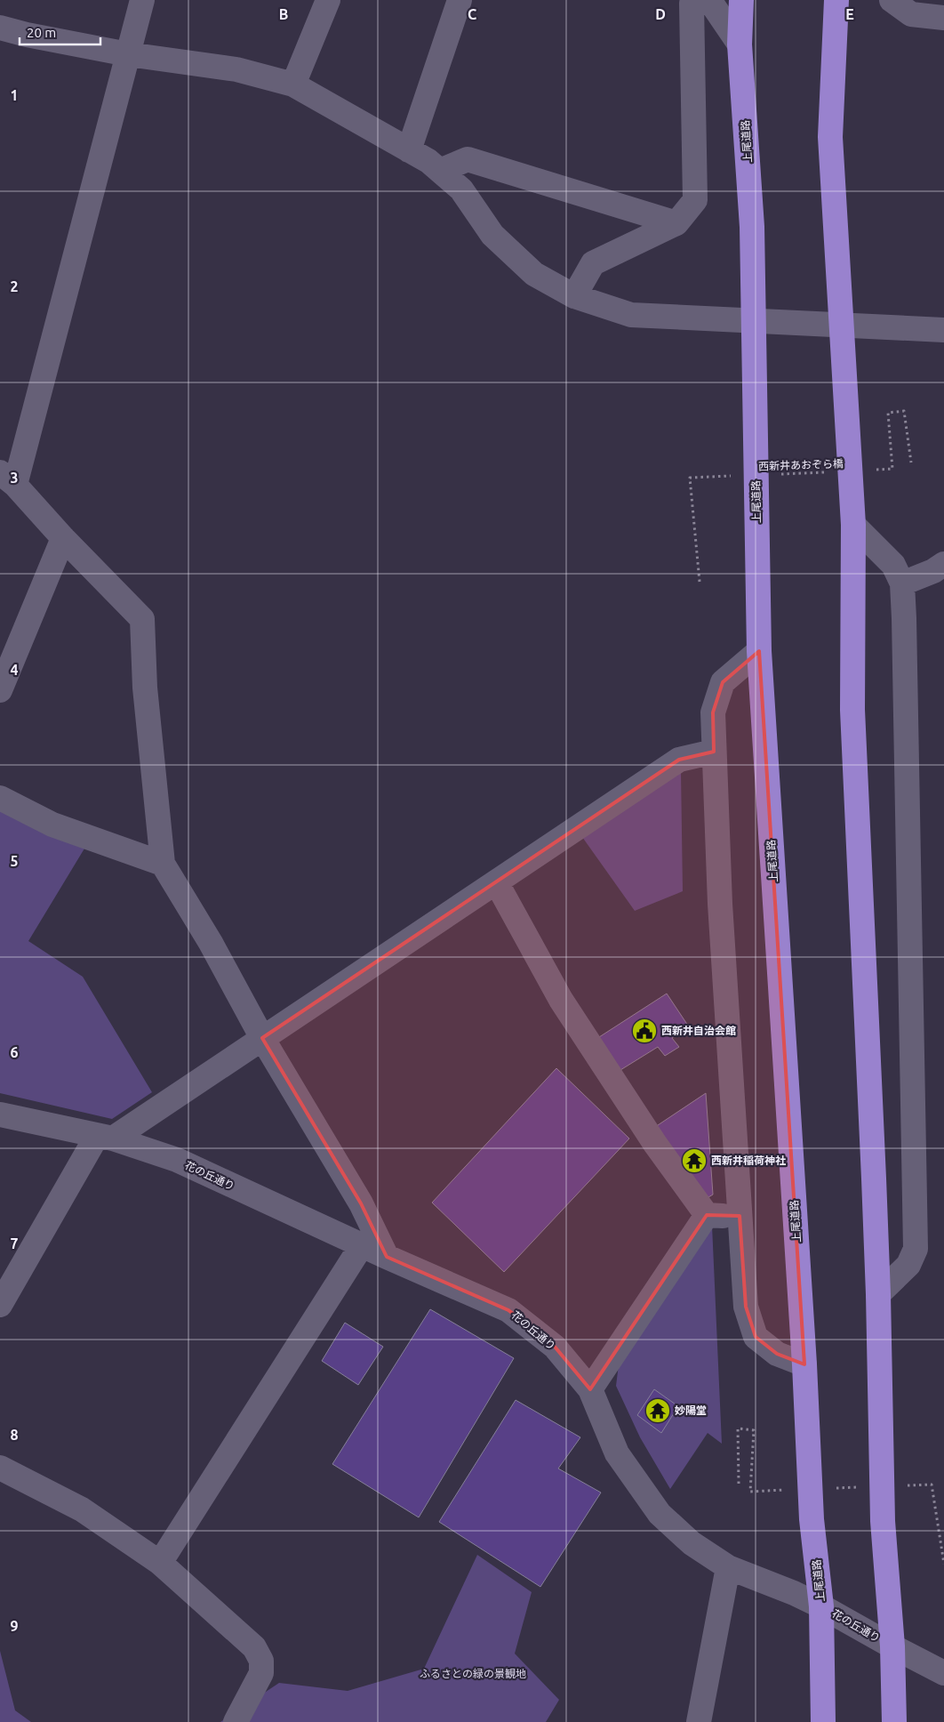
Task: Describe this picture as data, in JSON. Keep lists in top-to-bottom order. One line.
{"streets":{"highway":["上尾道路"],"street":["花の丘通り"],"path":["西新井あおぞら橋"]},"crossings":[["上尾道路","花の丘通り"]],"parks":["ふるさとの緑の景観地"],"places":{"public building":["西新井自治会館"],"temple":["西新井稲荷神社","妙陽堂"]},"scale_bar":"20 m","grid":{"columns":["B","C","D","E"],"rows":["1","2","3","4","5","6","7","8","9"]}}
